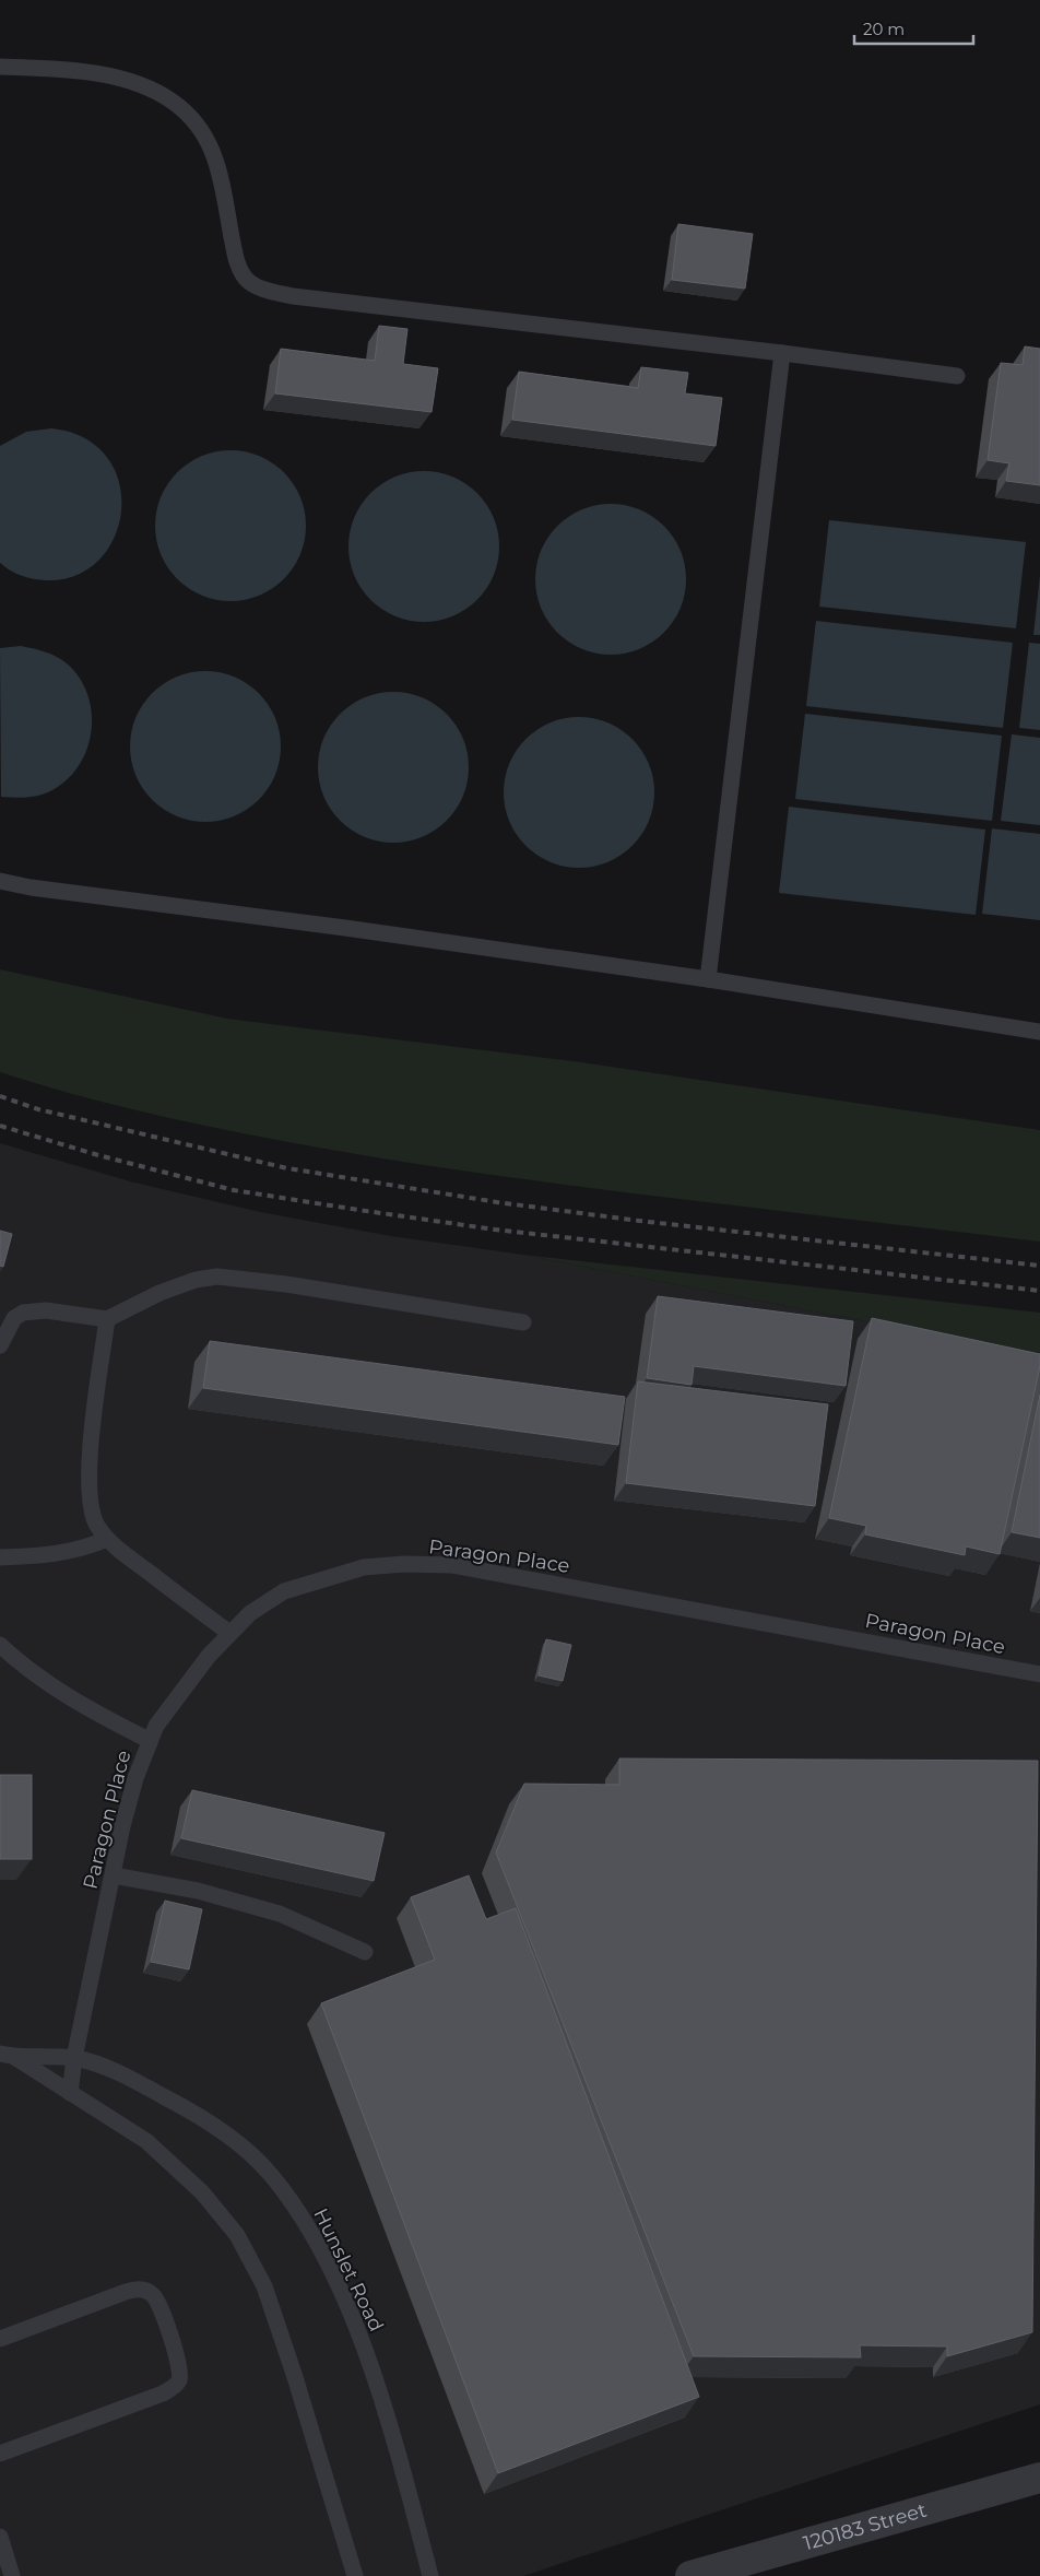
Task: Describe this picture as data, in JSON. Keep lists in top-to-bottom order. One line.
{"streets":{"street":["120183 Street"],"lane":["Paragon Place","Hunslet Road"]},"crossings":[["Paragon Place","Hunslet Road"]],"scale_bar":"20 m"}
